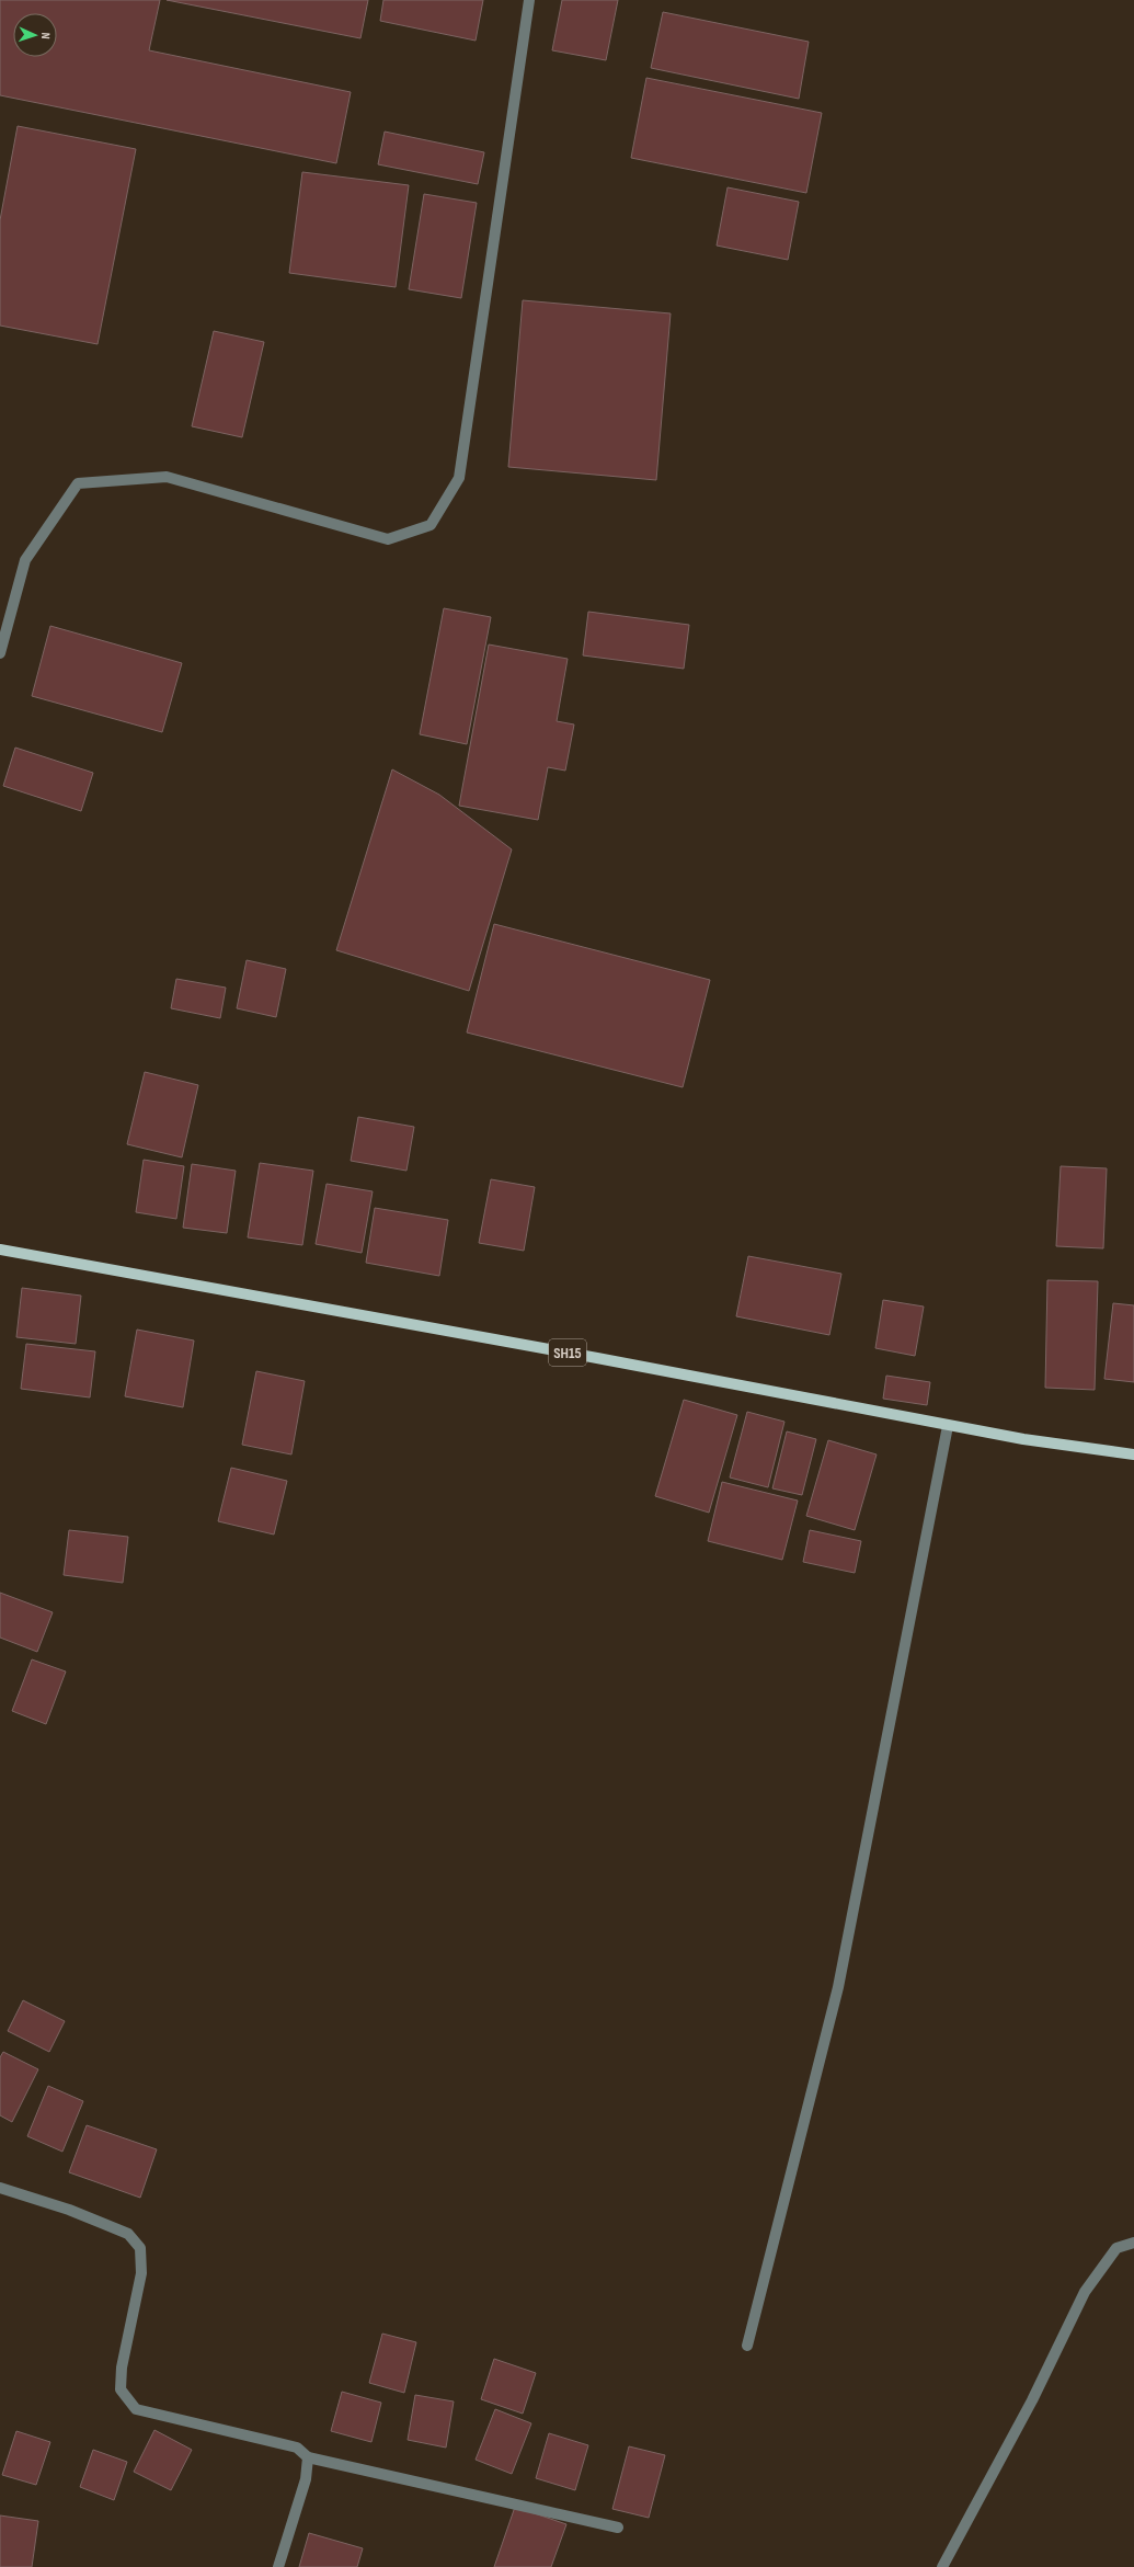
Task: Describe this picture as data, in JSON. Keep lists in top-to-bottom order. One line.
{"streets":{"main road":["SH15"]},"north":"right"}
